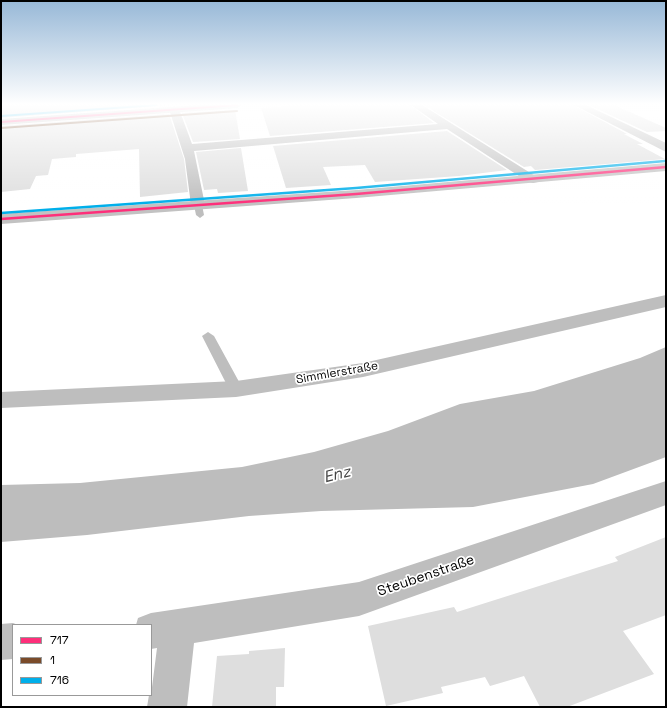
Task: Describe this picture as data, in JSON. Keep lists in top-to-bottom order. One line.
{"streets":{"street":["Simmlerstraße","Steubenstraße"]},"water":["Enz"],"lines":["transit line 716","transit line 717"],"legend":["717","1","716"]}
